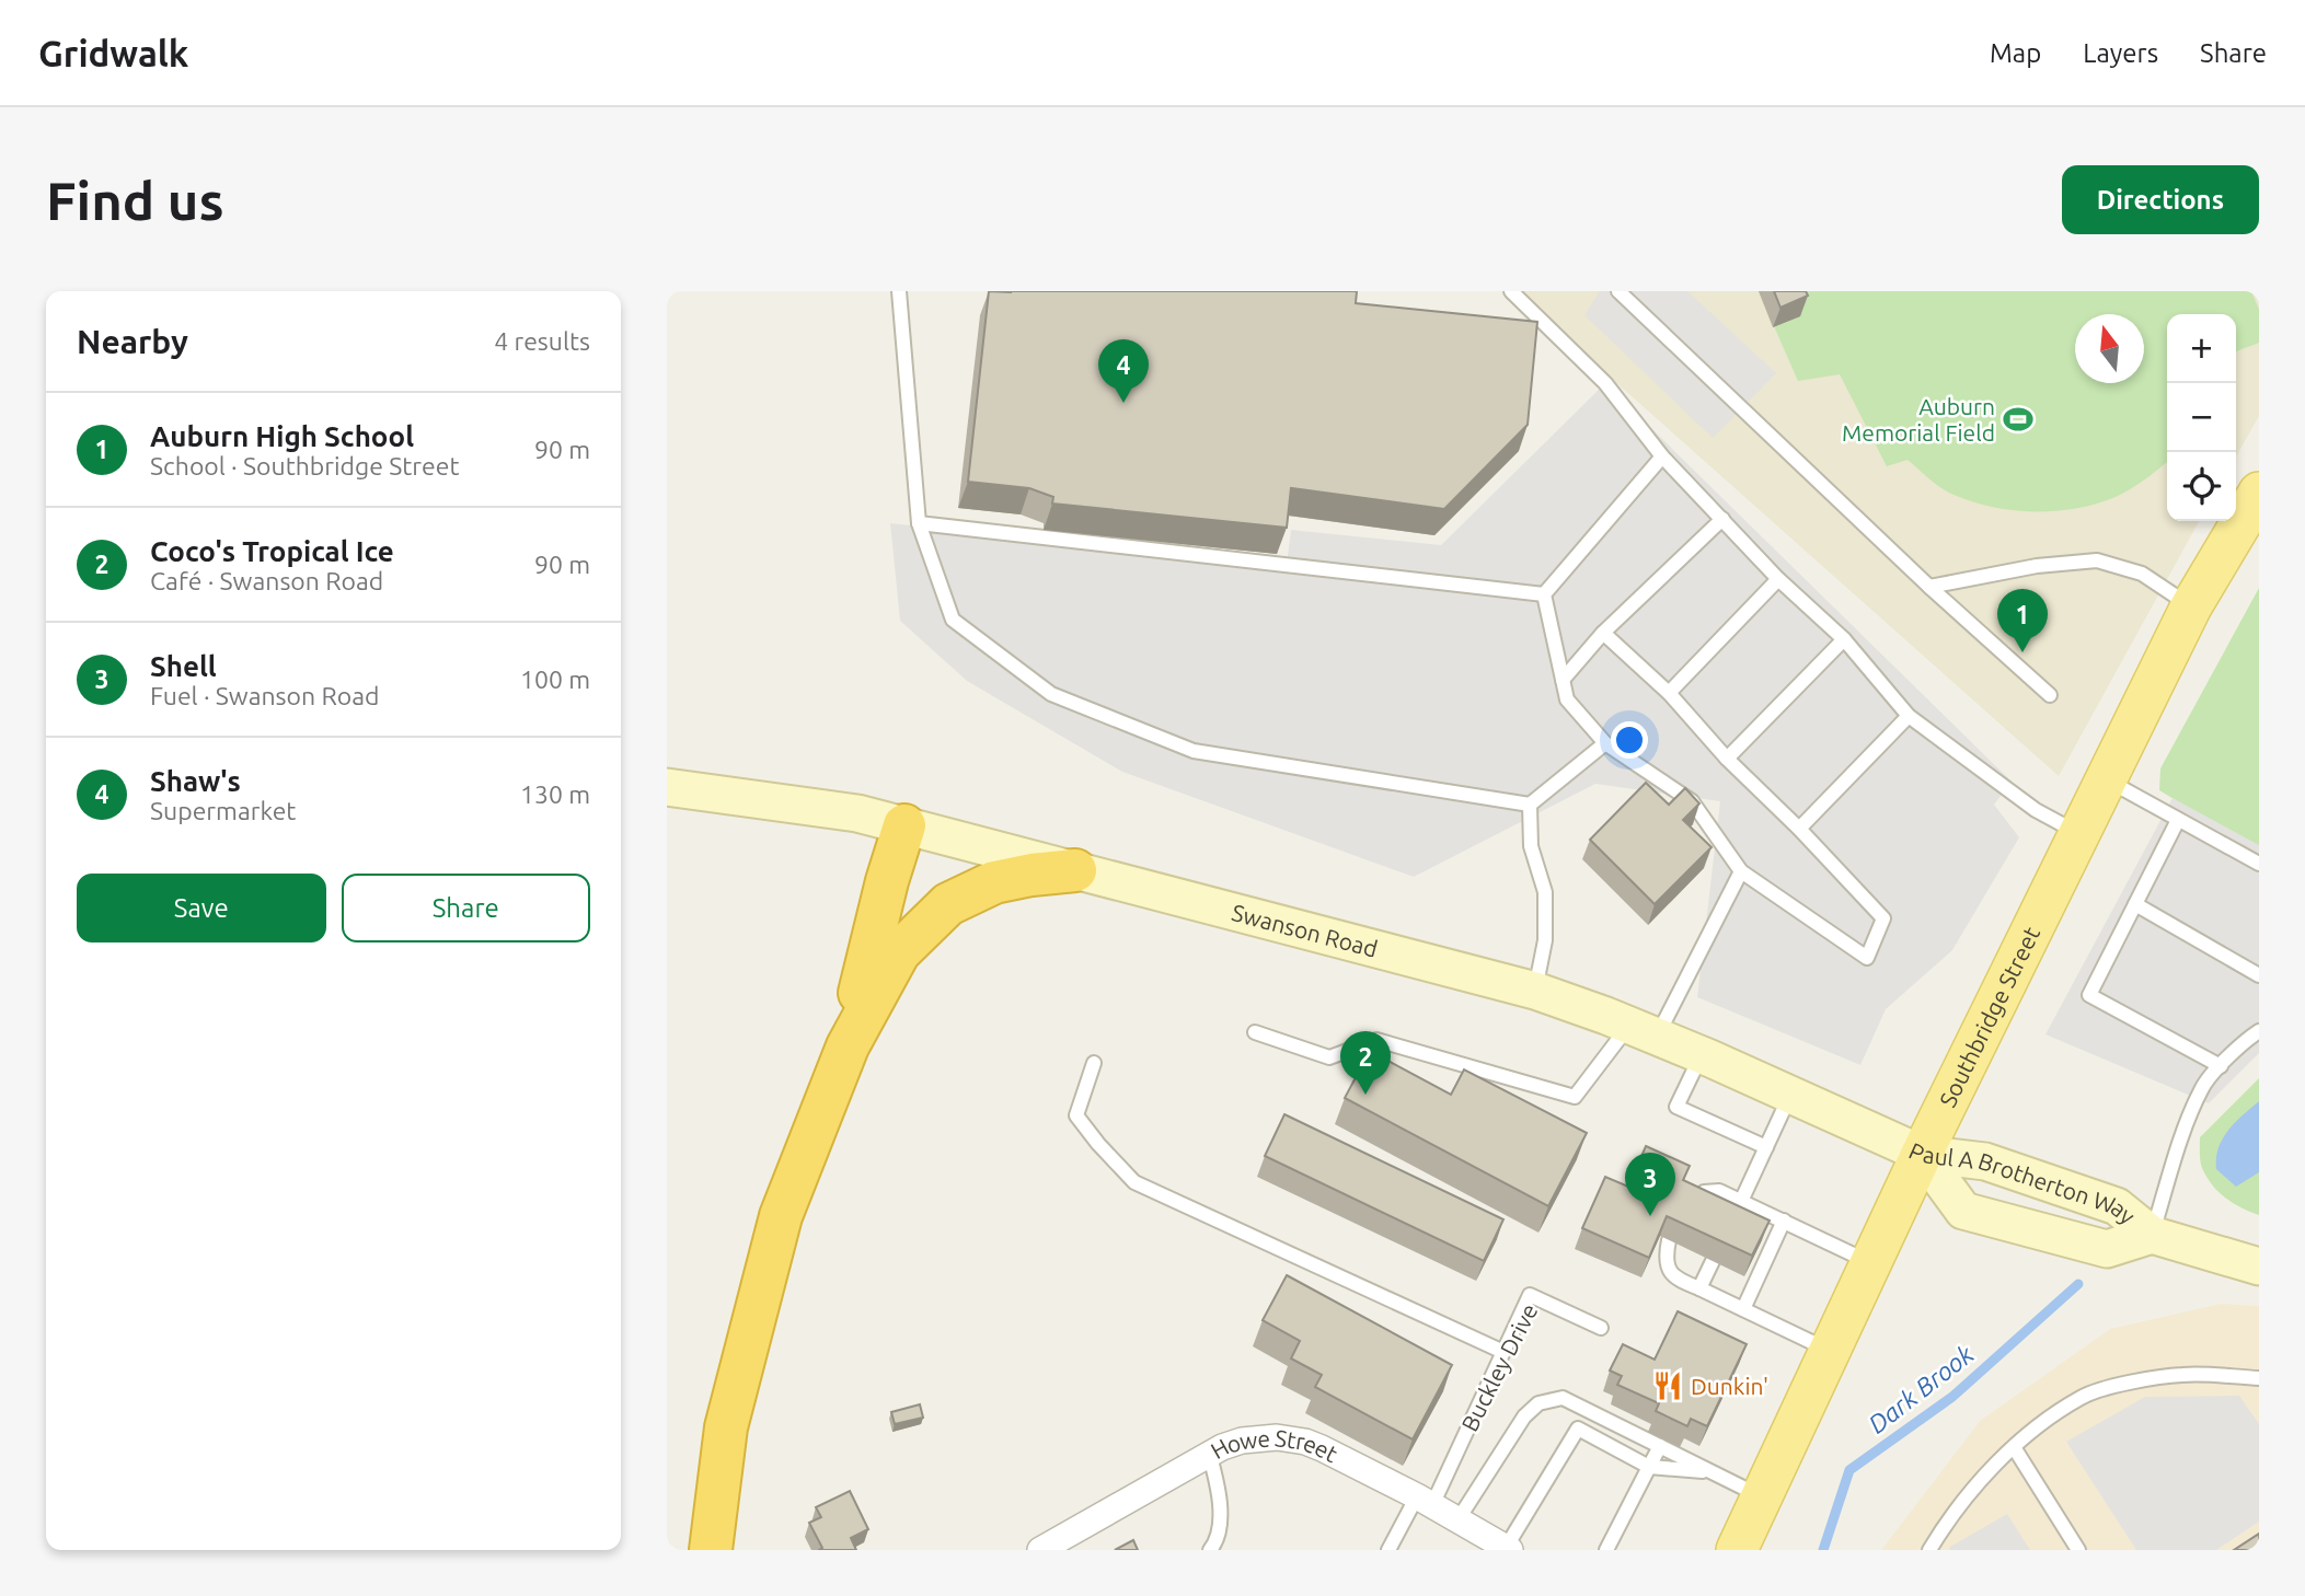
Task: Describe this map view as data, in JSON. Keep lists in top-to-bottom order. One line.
{"streets":{"main road":["Southbridge Street"],"street":["Swanson Road","Paul A Brotherton Way","Howe Street"],"lane":["Buckley Drive"]},"crossings":[["Swanson Road","Southbridge Street"],["Swanson Road","Paul A Brotherton Way"],["Southbridge Street","Paul A Brotherton Way"],["Buckley Drive","Howe Street"]],"water":["Dark Brook"],"places":{"sports":["Auburn Memorial Field"],"restaurant":["Dunkin'"]},"north":"top","page":{"header":"Gridwalk","nav":["Map","Layers","Share"],"buttons":["Directions",["Save","Share"]],"title":"Find us","heading":["Nearby","4 results"],"map_buttons":["+","−"],"pins":["4","1","2","3"],"list":[{"mark":"1","name":"Auburn High School","note":"School · Southbridge Street","value":"90 m"},{"mark":"2","name":"Coco's Tropical Ice","note":"Café · Swanson Road","value":"90 m"},{"mark":"3","name":"Shell","note":"Fuel · Swanson Road","value":"100 m"},{"mark":"4","name":"Shaw's","note":"Supermarket","value":"130 m"}]}}
